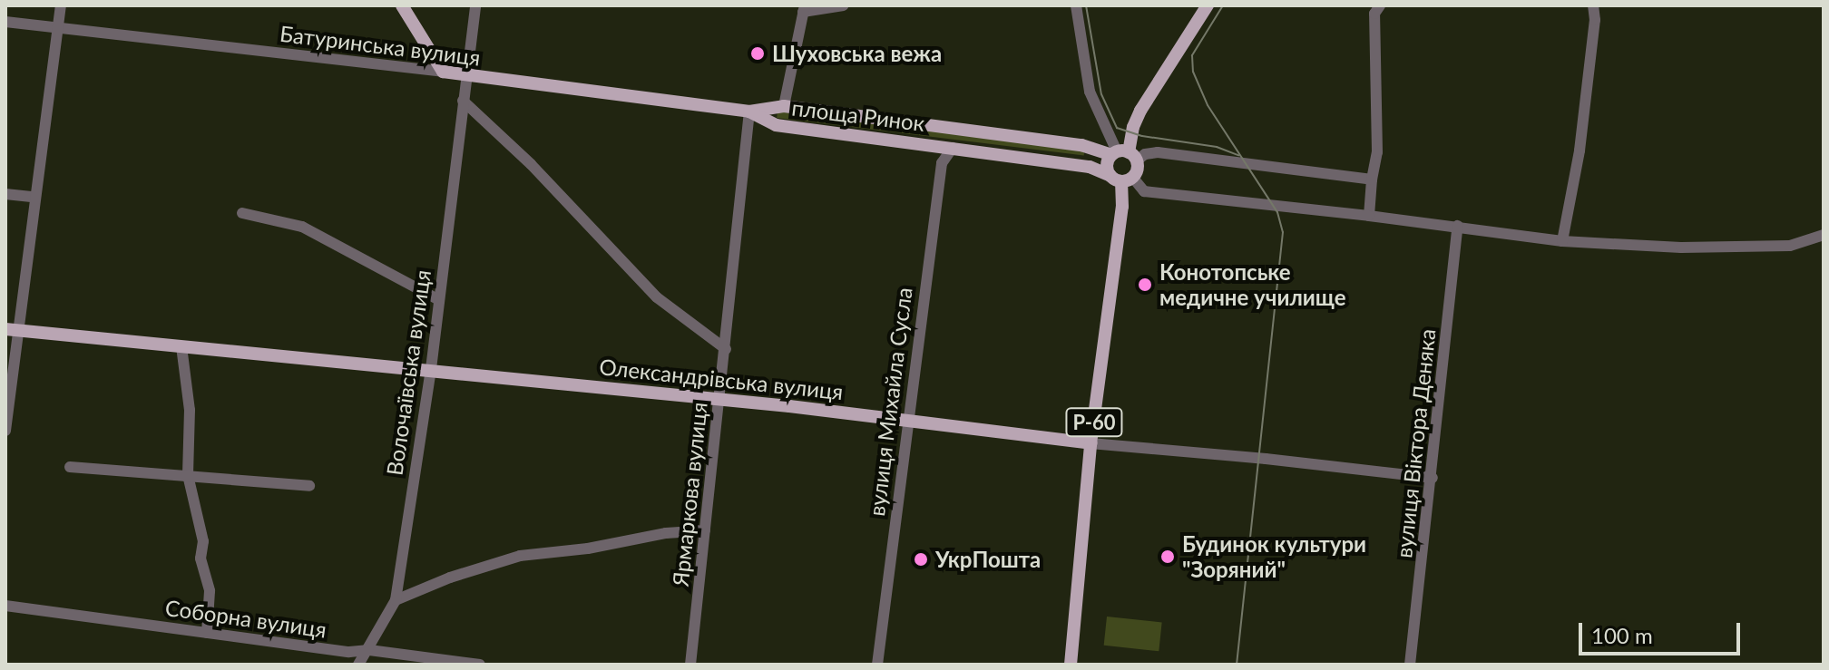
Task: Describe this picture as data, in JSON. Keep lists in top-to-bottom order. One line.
{"streets":{"main road":["Батуринська вулиця","площа Ринок","Олександрівська вулиця","Р-60"],"street":["Волочаївська вулиця","вулиця Михайла Сусла","вулиця Віктора Деняка","Ярмаркова вулиця","Соборна вулиця"]},"crossings":[["Батуринська вулиця","площа Ринок"],["Батуринська вулиця","Волочаївська вулиця"],["Батуринська вулиця","Ярмаркова вулиця"],["площа Ринок","вулиця Михайла Сусла"],["площа Ринок","Р-60"],["площа Ринок","Ярмаркова вулиця"],["Волочаївська вулиця","Олександрівська вулиця"],["Волочаївська вулиця","Соборна вулиця"],["Олександрівська вулиця","вулиця Михайла Сусла"],["Олександрівська вулиця","Р-60"],["Олександрівська вулиця","вулиця Віктора Деняка"],["Олександрівська вулиця","Ярмаркова вулиця"]],"places":["Шуховська вежа","Конотопське медичне училище","Будинок культури \"Зоряний\"","УкрПошта"],"scale_bar":"100 m"}
